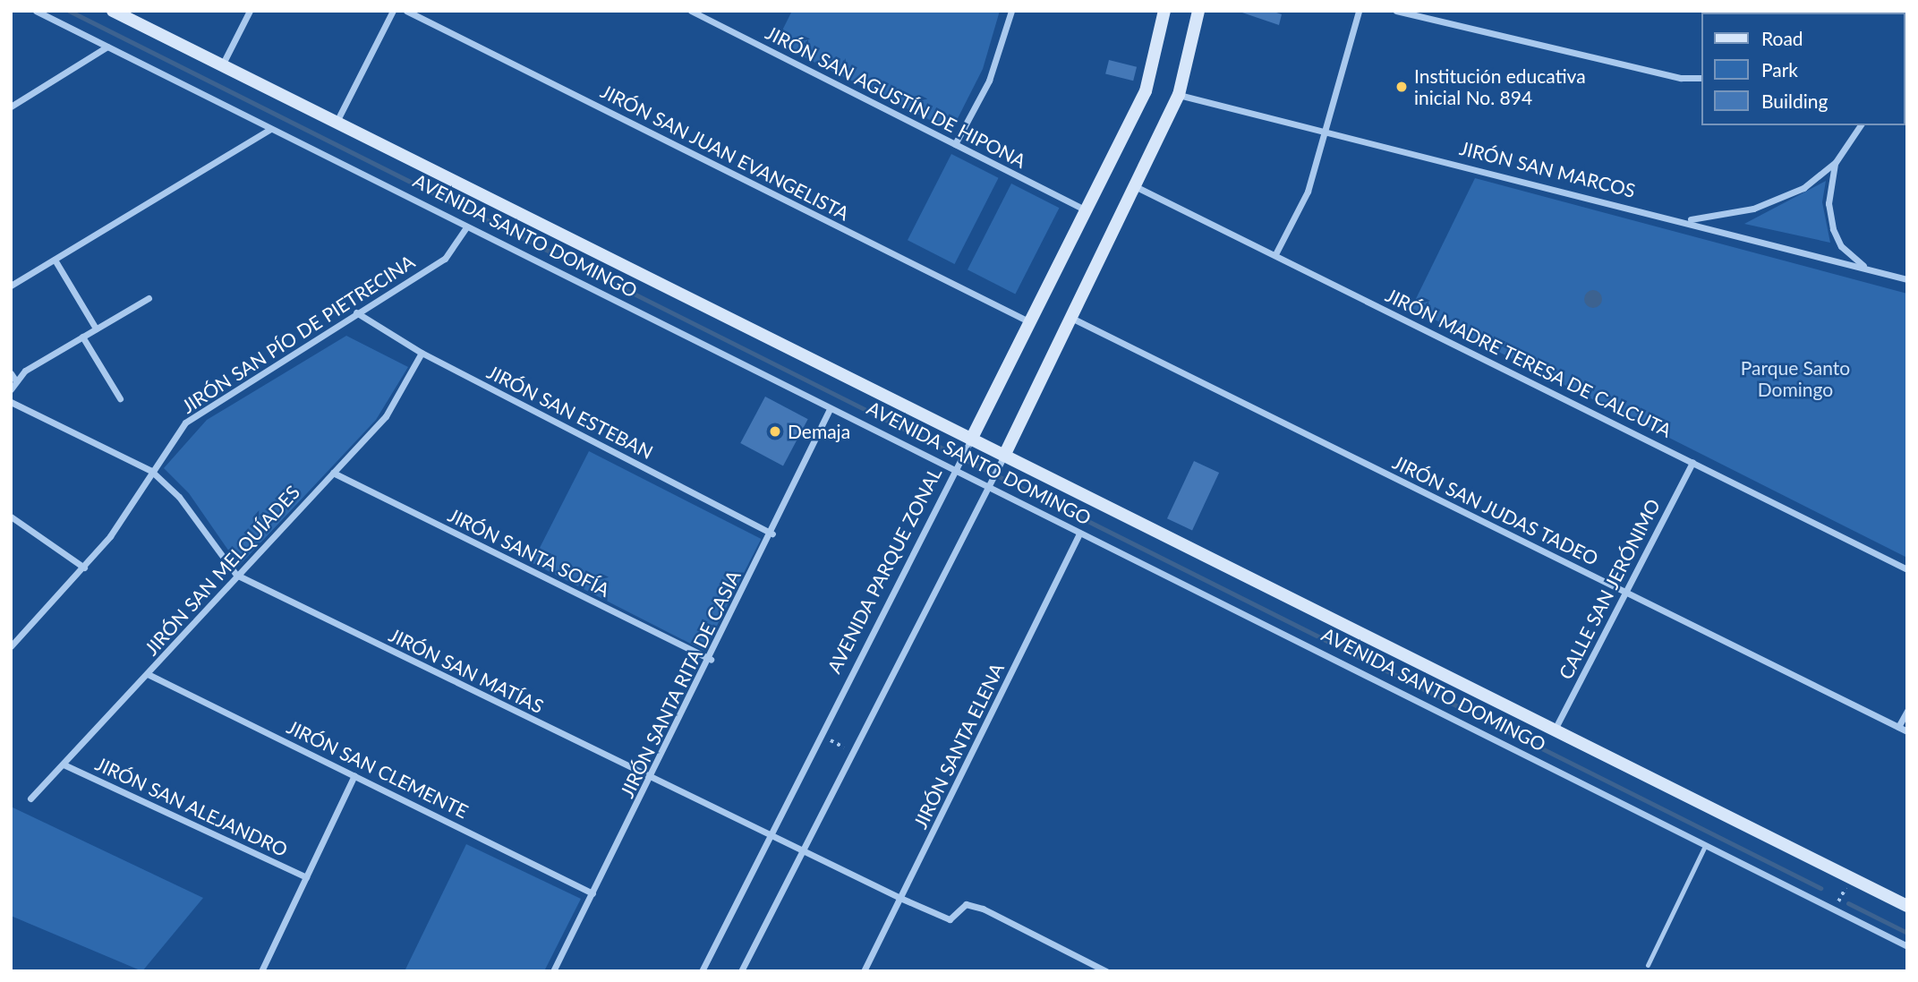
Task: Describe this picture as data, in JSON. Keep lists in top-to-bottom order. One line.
{"streets":{"main road":["AVENIDA SANTO DOMINGO","AVENIDA PARQUE ZONAL"],"street":["JIRÓN SAN AGUSTÍN DE HIPONA","JIRÓN SAN JUAN EVANGELISTA","JIRÓN SAN MARCOS","JIRÓN SAN PÍO DE PIETRECINA","JIRÓN MADRE TERESA DE CALCUTA","JIRÓN SAN ESTEBAN","JIRÓN SAN JUDAS TADEO","JIRÓN SANTA SOFÍA","JIRÓN SAN MELQUÍADES","CALLE SAN JERÓNIMO","JIRÓN SAN MATÍAS","JIRÓN SANTA RITA DE CASIA","JIRÓN SANTA ELENA","JIRÓN SAN CLEMENTE","JIRÓN SAN ALEJANDRO"]},"crossings":[["JIRÓN SAN AGUSTÍN DE HIPONA","AVENIDA PARQUE ZONAL"],["JIRÓN SAN JUAN EVANGELISTA","AVENIDA PARQUE ZONAL"],["AVENIDA SANTO DOMINGO","JIRÓN SAN PÍO DE PIETRECINA"],["AVENIDA SANTO DOMINGO","AVENIDA PARQUE ZONAL"],["AVENIDA SANTO DOMINGO","CALLE SAN JERÓNIMO"],["AVENIDA SANTO DOMINGO","JIRÓN SANTA RITA DE CASIA"],["AVENIDA SANTO DOMINGO","JIRÓN SANTA ELENA"],["JIRÓN SAN PÍO DE PIETRECINA","JIRÓN SAN ESTEBAN"],["JIRÓN SAN PÍO DE PIETRECINA","JIRÓN SAN MATÍAS"],["JIRÓN MADRE TERESA DE CALCUTA","CALLE SAN JERÓNIMO"],["JIRÓN SAN ESTEBAN","JIRÓN SAN MELQUÍADES"],["JIRÓN SAN ESTEBAN","JIRÓN SANTA RITA DE CASIA"],["JIRÓN SAN JUDAS TADEO","CALLE SAN JERÓNIMO"],["JIRÓN SANTA SOFÍA","JIRÓN SAN MELQUÍADES"],["JIRÓN SANTA SOFÍA","JIRÓN SANTA RITA DE CASIA"],["JIRÓN SAN MELQUÍADES","JIRÓN SAN MATÍAS"],["JIRÓN SAN MELQUÍADES","JIRÓN SAN CLEMENTE"],["JIRÓN SAN MELQUÍADES","JIRÓN SAN ALEJANDRO"],["AVENIDA PARQUE ZONAL","JIRÓN SAN MATÍAS"],["JIRÓN SAN MATÍAS","JIRÓN SANTA RITA DE CASIA"],["JIRÓN SAN MATÍAS","JIRÓN SANTA ELENA"],["JIRÓN SANTA RITA DE CASIA","JIRÓN SAN CLEMENTE"]],"parks":["Parque Santo Domingo"],"places":["Institución educativa inicial No. 894","Demaja"],"legend":["Road","Park","Building"]}
